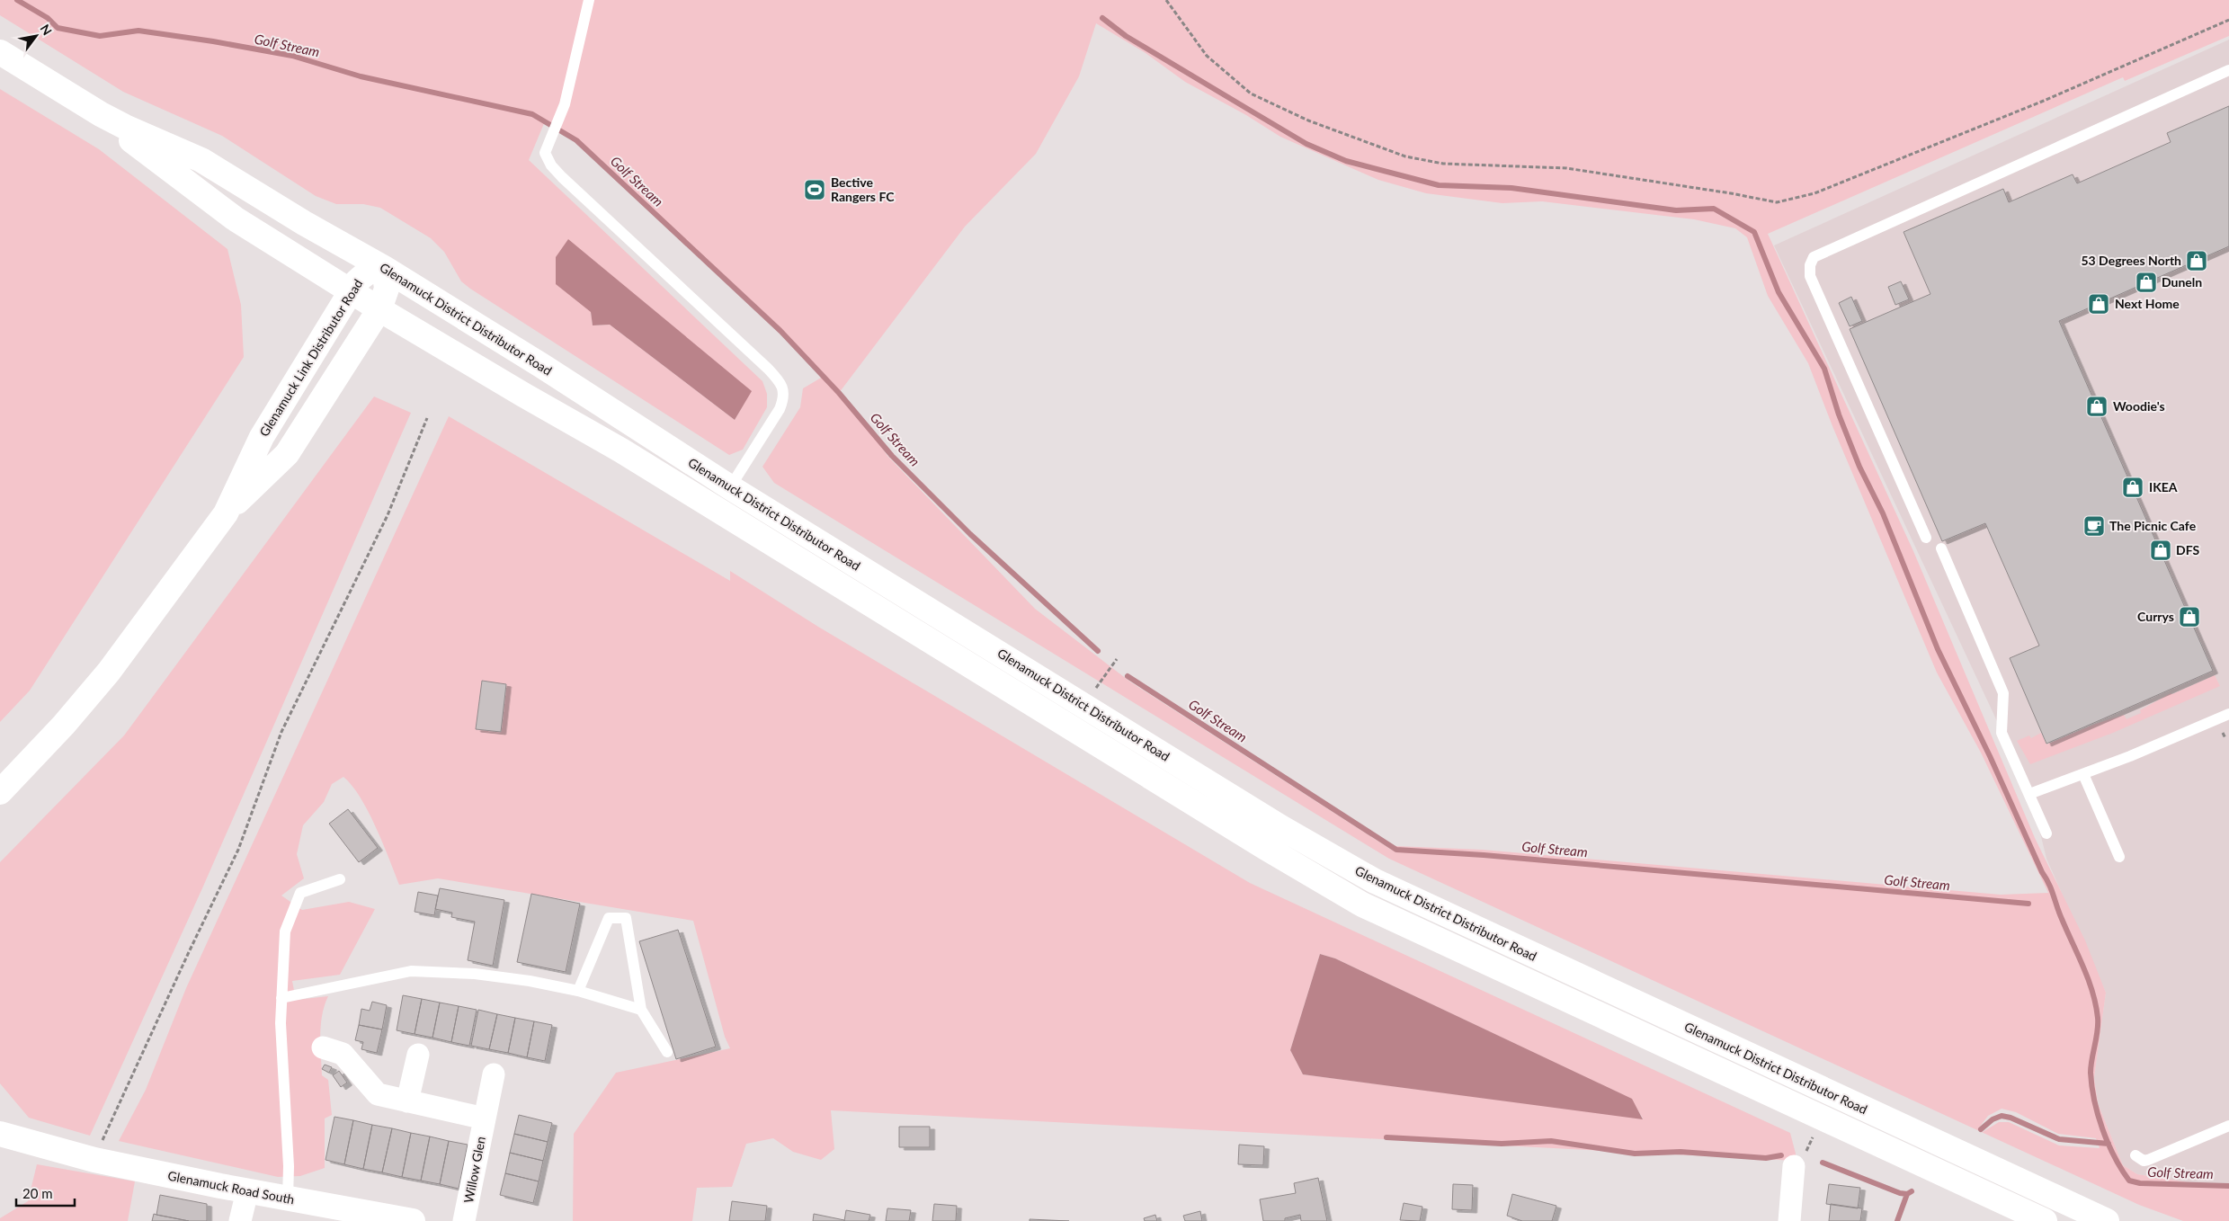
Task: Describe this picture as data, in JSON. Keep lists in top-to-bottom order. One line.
{"streets":{"main road":["Glenamuck District Distributor Road","Glenamuck Link Distributor Road","Glenamuck Road South"],"street":["Willow Glen"]},"crossings":[["Glenamuck District Distributor Road","Glenamuck Link Distributor Road"]],"water":["Golf Stream"],"places":{"sports":["Bective Rangers FC"],"shop":["53 Degrees North","Duneln","Next Home","Woodie's","IKEA","DFS","Currys"],"cafe":["The Picnic Cafe"]},"scale_bar":"20 m","north":"top right"}
